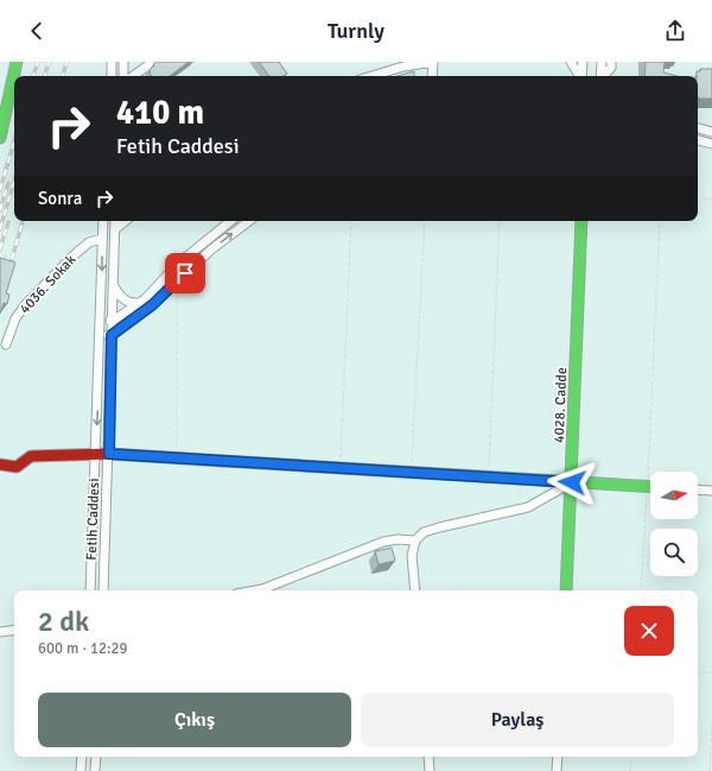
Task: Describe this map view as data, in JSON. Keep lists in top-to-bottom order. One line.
{"streets":{"street":["4036. Sokak","4028. Cadde","Fetih Caddesi"]},"crossings":[["4036. Sokak","Fetih Caddesi"]],"north":"right","page":{"header":"Turnly","turn":["410 m","Fetih Caddesi"],"then":"Sonra","heading":["2 dk","600 m · 12:29"],"buttons":["Çıkış","Paylaş"]}}
